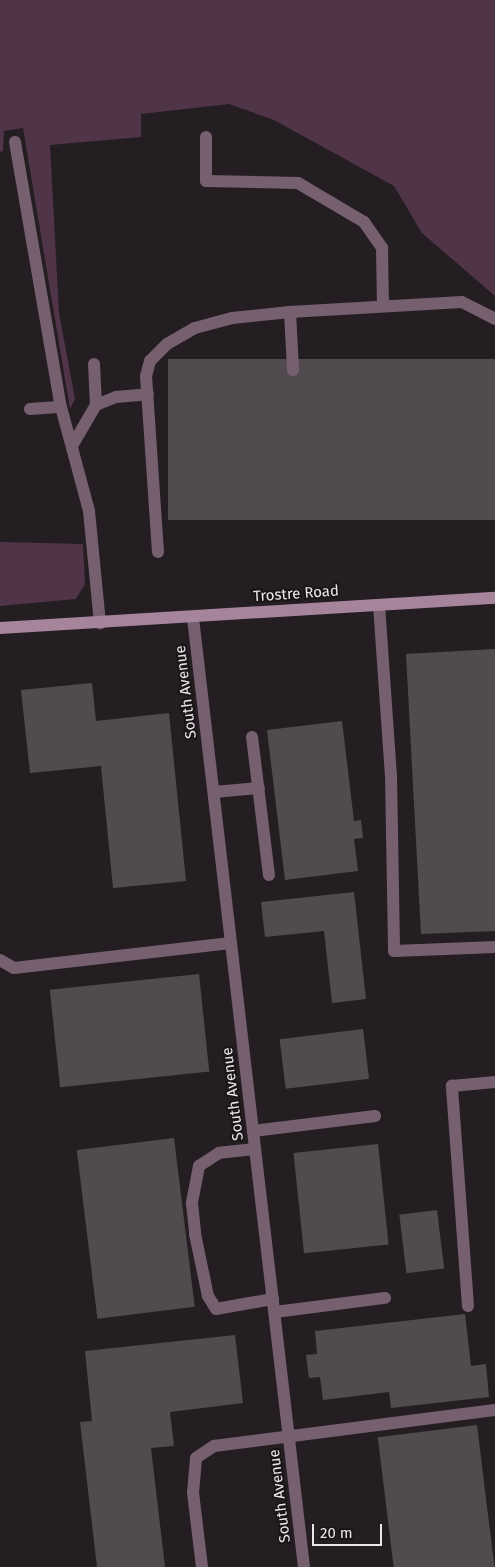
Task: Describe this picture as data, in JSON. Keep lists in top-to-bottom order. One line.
{"streets":{"main road":["Trostre Road"],"street":["South Avenue"]},"crossings":[["Trostre Road","South Avenue"]],"scale_bar":"20 m"}
